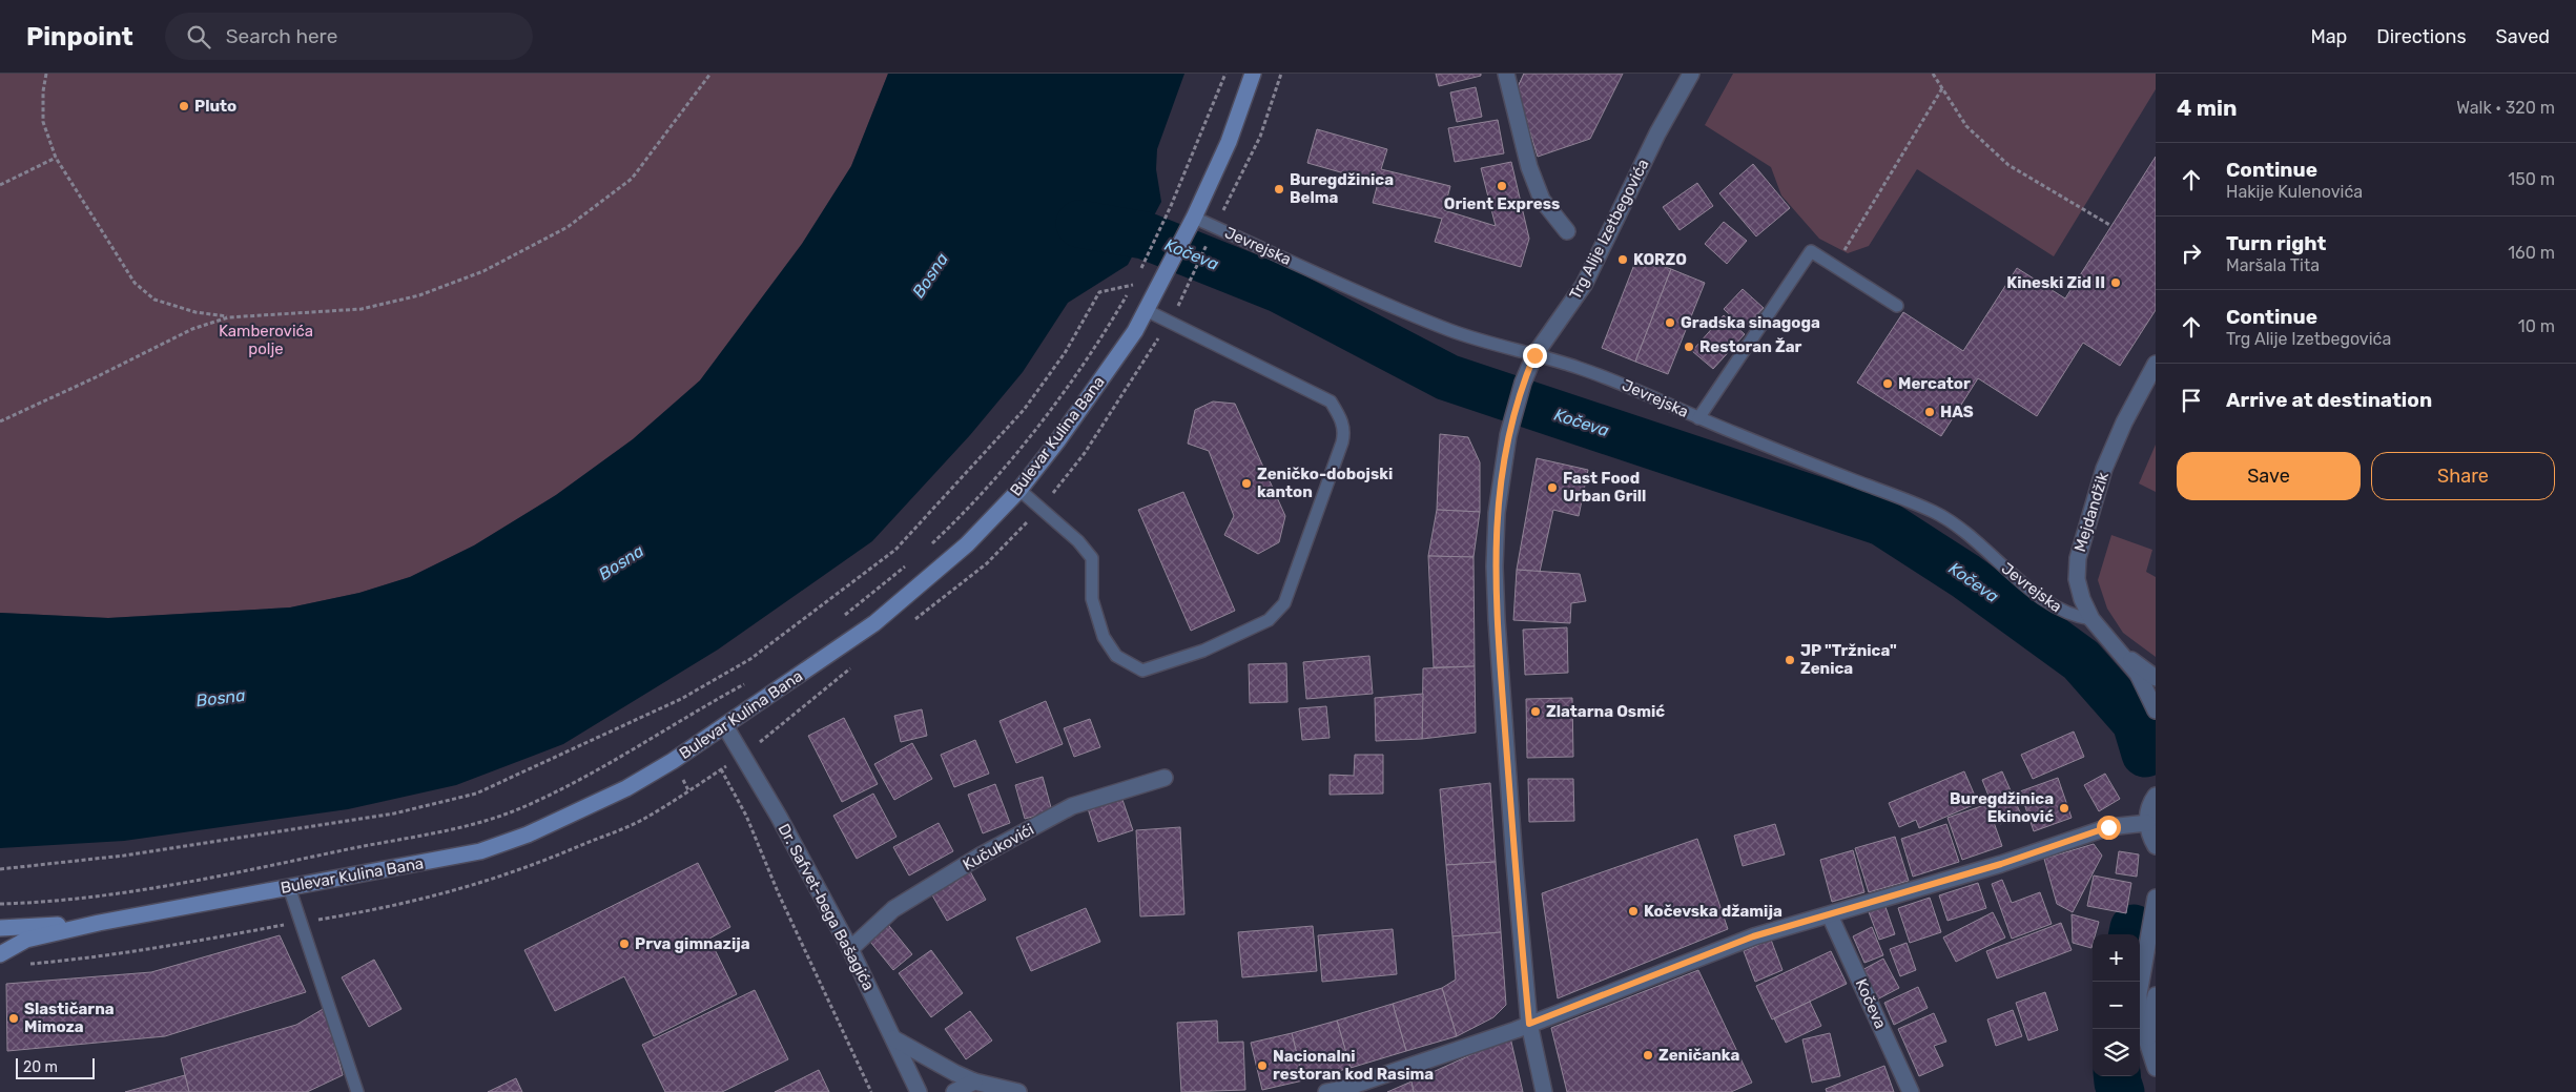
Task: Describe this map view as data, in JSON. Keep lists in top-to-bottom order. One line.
{"streets":{"street":["Trg Alije Izetbegovića","Bulevar Kulina Bana","Mejdandžik","Kučukovići","Dr. Safvet-bega Bašagića","Kočeva"],"lane":["Jevrejska"]},"crossings":[["Trg Alije Izetbegovića","Jevrejska"],["Jevrejska","Bulevar Kulina Bana"],["Jevrejska","Mejdandžik"],["Bulevar Kulina Bana","Dr. Safvet-bega Bašagića"],["Kučukovići","Dr. Safvet-bega Bašagića"]],"water":["Kočeva","Bosna"],"parks":["Kamberovića polje"],"places":["Pluto","Orient Express","Buregdžinica Belma","KORZO","Kineski Zid II","Gradska sinagoga","Restoran Žar","Mercator","HAS","Zeničko-dobojski kanton","Fast Food Urban Grill","JP \"Tržnica\" Zenica","Zlatarna Osmić","Buregdžinica Ekinović","Kočevska džamija","Prva gimnazija","Slastičarna Mimoza","Zeničanka","Nacionalni restoran kod Rasima"],"scale_bar":"20 m","page":{"header":"Pinpoint","search":"Search here","nav":["Map","Directions","Saved"],"heading":["4 min","Walk · 320 m"],"list":[["Continue","Hakije Kulenovića","150 m"],["Turn right","Maršala Tita","160 m"],["Continue","Trg Alije Izetbegovića","10 m"],"Arrive at destination"],"buttons":["Save","Share"],"map_buttons":["+","−"],"scale":"20 m"}}
